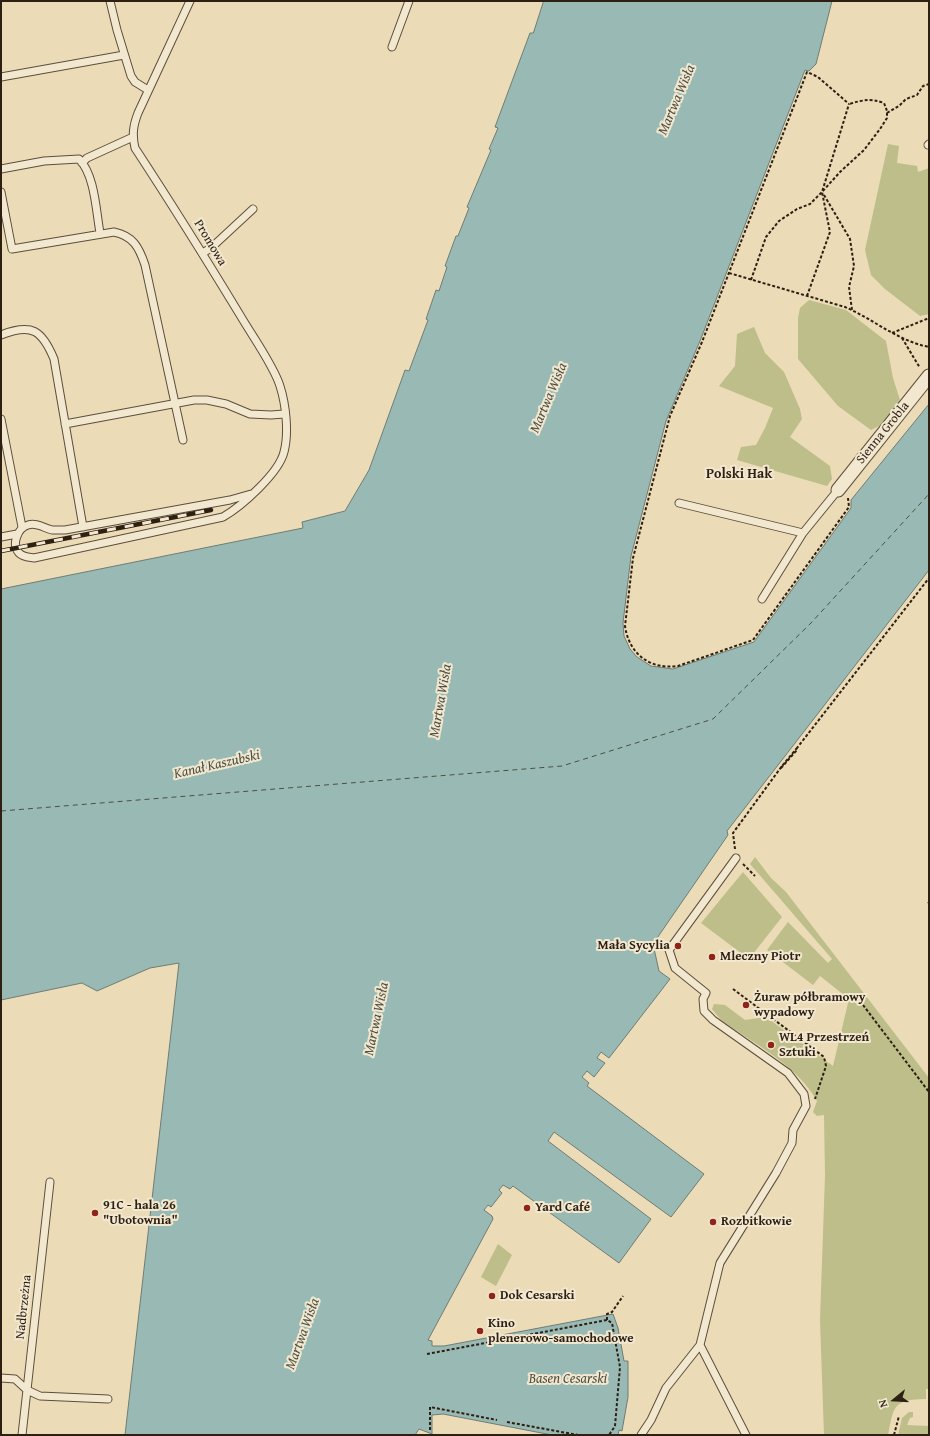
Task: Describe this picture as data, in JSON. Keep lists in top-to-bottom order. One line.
{"streets":{"street":["Sienna Grobla"],"lane":["Promowa","Nadbrzeżna"]},"districts":["Polski Hak"],"water":["Martwa Wisła","Kanał Kaszubski","Basen Cesarski"],"places":["Mała Sycylia","Mleczny Piotr","Żuraw półbramowy wypadowy","WL4 Przestrzeń Sztuki","Yard Café","91C - hala 26 \"Ubotownia\"","Rozbitkowie","Dok Cesarski","Kino plenerowo-samochodowe"],"north":"left"}
